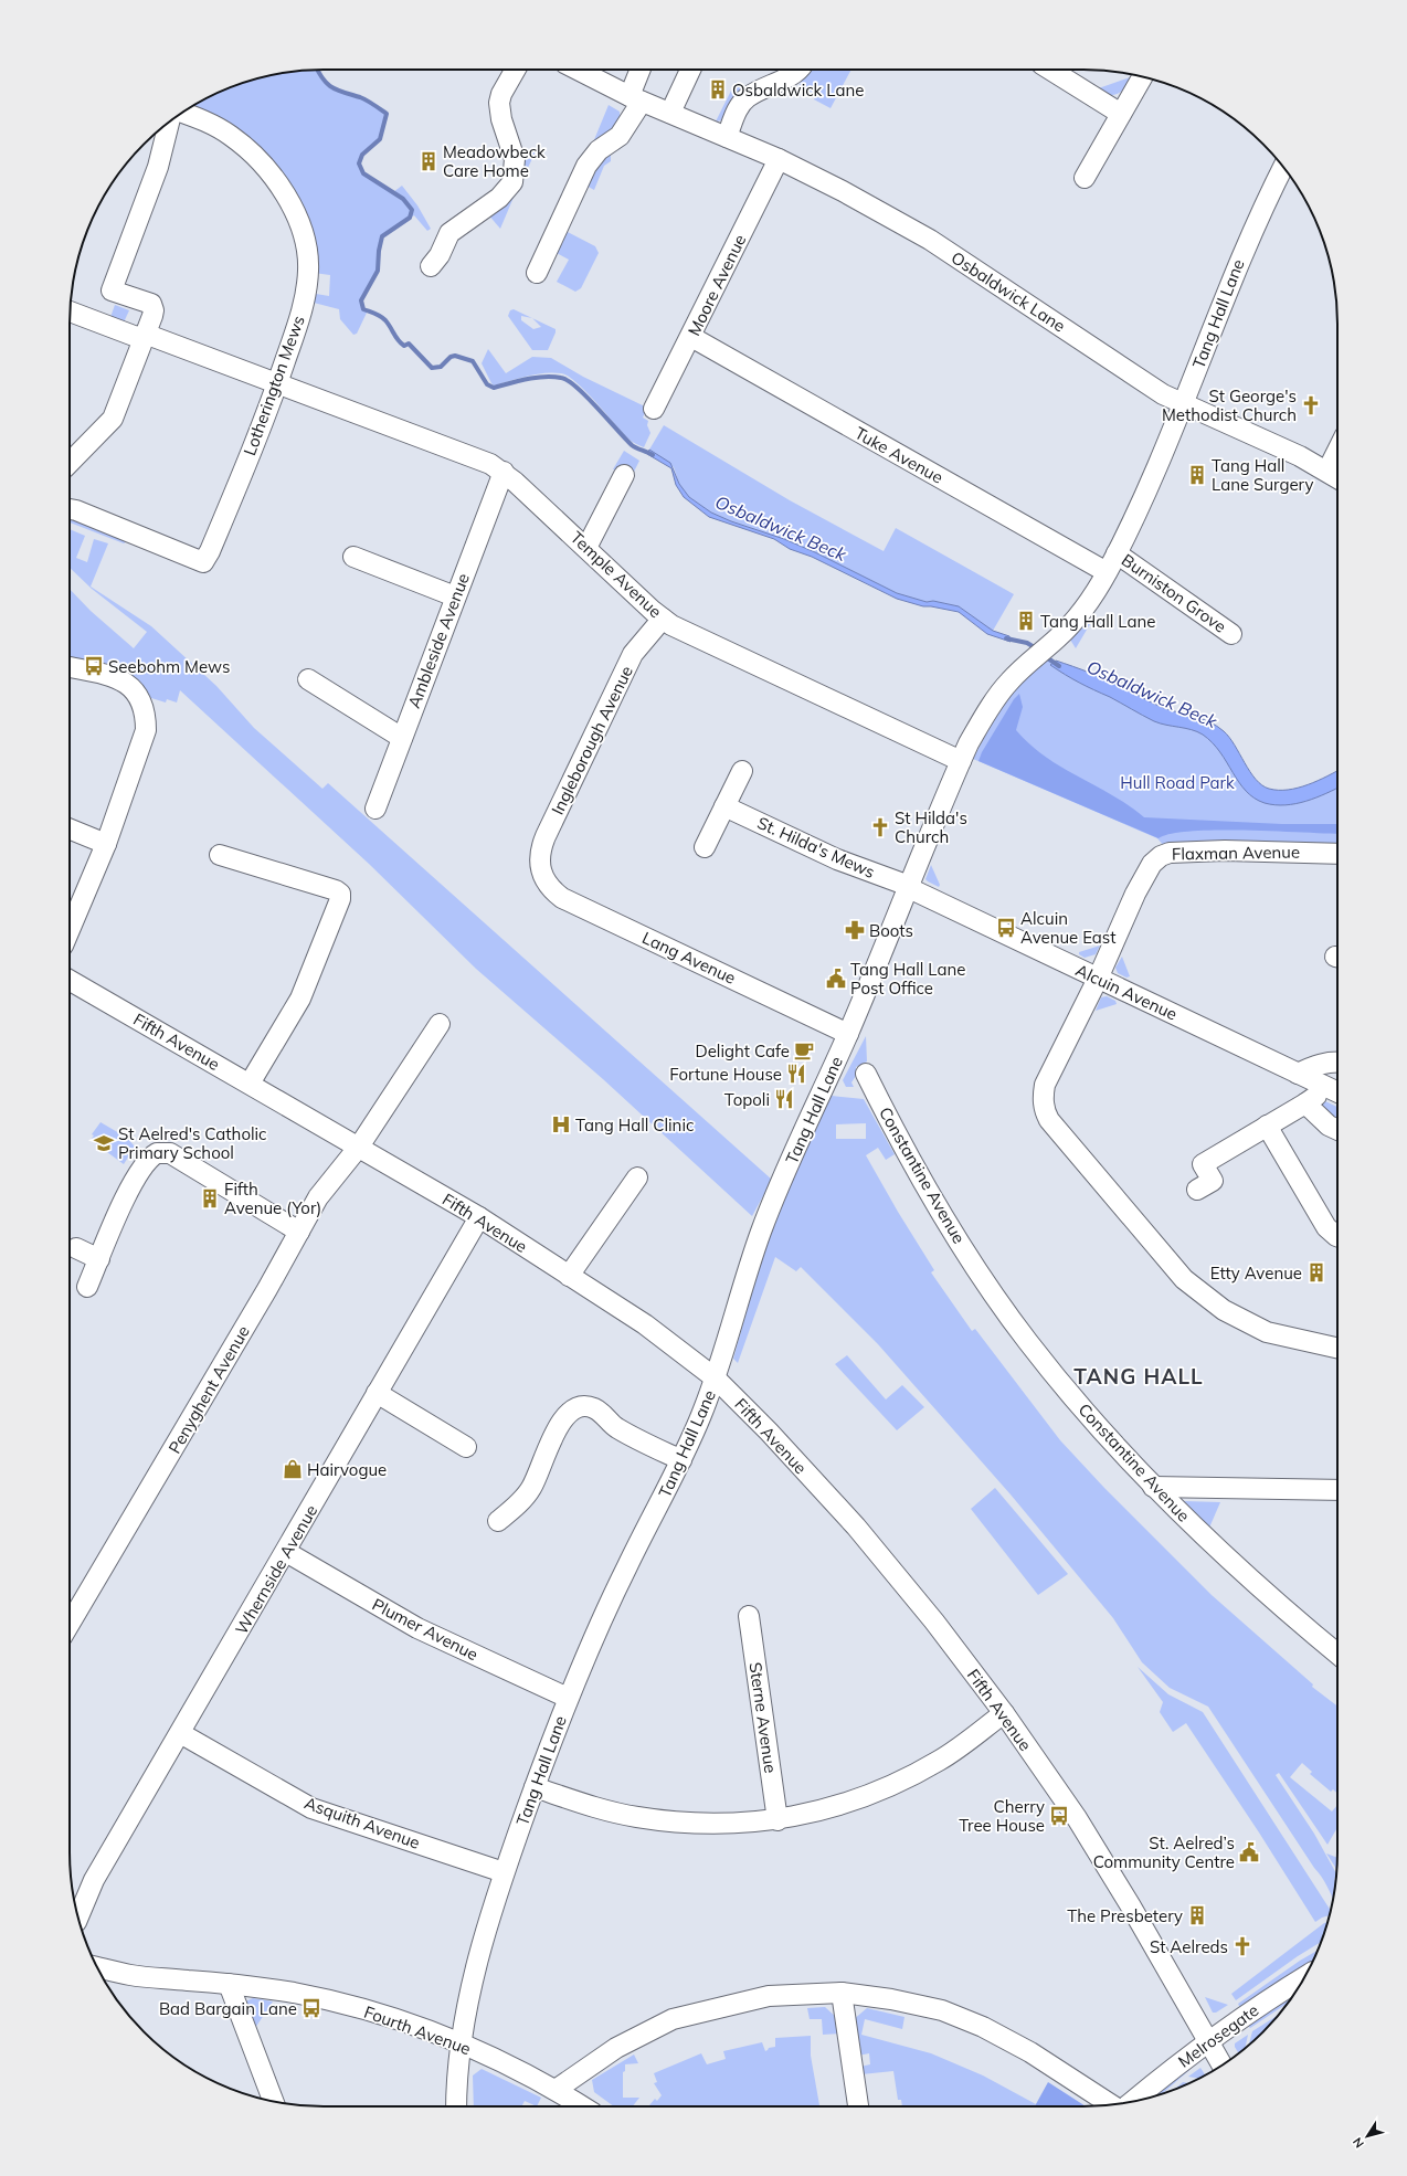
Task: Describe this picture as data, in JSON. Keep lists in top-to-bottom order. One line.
{"streets":{"street":["Moore Avenue","Osbaldwick Lane","Tang Hall Lane","Lotherington Mews","Tuke Avenue","Temple Avenue","Burniston Grove","Ambleside Avenue","Ingleborough Avenue","St. Hilda's Mews","Flaxman Avenue","Lang Avenue","Alcuin Avenue","Fifth Avenue","Constantine Avenue","Penyghent Avenue","Whernside Avenue","Plumer Avenue","Sterne Avenue","Asquith Avenue","Fourth Avenue","Melrosegate"]},"crossings":[["Moore Avenue","Osbaldwick Lane"],["Moore Avenue","Tuke Avenue"],["Osbaldwick Lane","Tang Hall Lane"],["Tang Hall Lane","Tuke Avenue"],["Tang Hall Lane","Temple Avenue"],["Tang Hall Lane","Burniston Grove"],["Tang Hall Lane","St. Hilda's Mews"],["Tang Hall Lane","Lang Avenue"],["Tang Hall Lane","Alcuin Avenue"],["Tang Hall Lane","Fifth Avenue"],["Tang Hall Lane","Plumer Avenue"],["Tang Hall Lane","Asquith Avenue"],["Tang Hall Lane","Fourth Avenue"],["Lotherington Mews","Temple Avenue"],["Temple Avenue","Ambleside Avenue"],["Temple Avenue","Ingleborough Avenue"],["Ingleborough Avenue","Lang Avenue"],["St. Hilda's Mews","Alcuin Avenue"],["Flaxman Avenue","Alcuin Avenue"],["Fifth Avenue","Penyghent Avenue"],["Fifth Avenue","Whernside Avenue"],["Fifth Avenue","Melrosegate"],["Whernside Avenue","Plumer Avenue"],["Whernside Avenue","Asquith Avenue"]],"districts":["TANG HALL"],"water":["Osbaldwick Beck"],"parks":["Hull Road Park"],"places":{"building":["Osbaldwick Lane","Meadowbeck Care Home","Tang Hall Lane Surgery","Tang Hall Lane","Fifth Avenue (Yor)","Etty Avenue","The Presbetery"],"church":["St George's Methodist Church","St Hilda's Church","St Aelreds"],"bus stop":["Seebohm Mews","Alcuin Avenue East","Cherry Tree House","Bad Bargain Lane"],"pharmacy":["Boots"],"public building":["Tang Hall Lane Post Office","St. Aelred’s Community Centre"],"cafe":["Delight Cafe"],"restaurant":["Fortune House","Topoli"],"hospital":["Tang Hall Clinic"],"school or university":["St Aelred's Catholic Primary School"],"shop":["Hairvogue"]},"north":"bottom left"}
